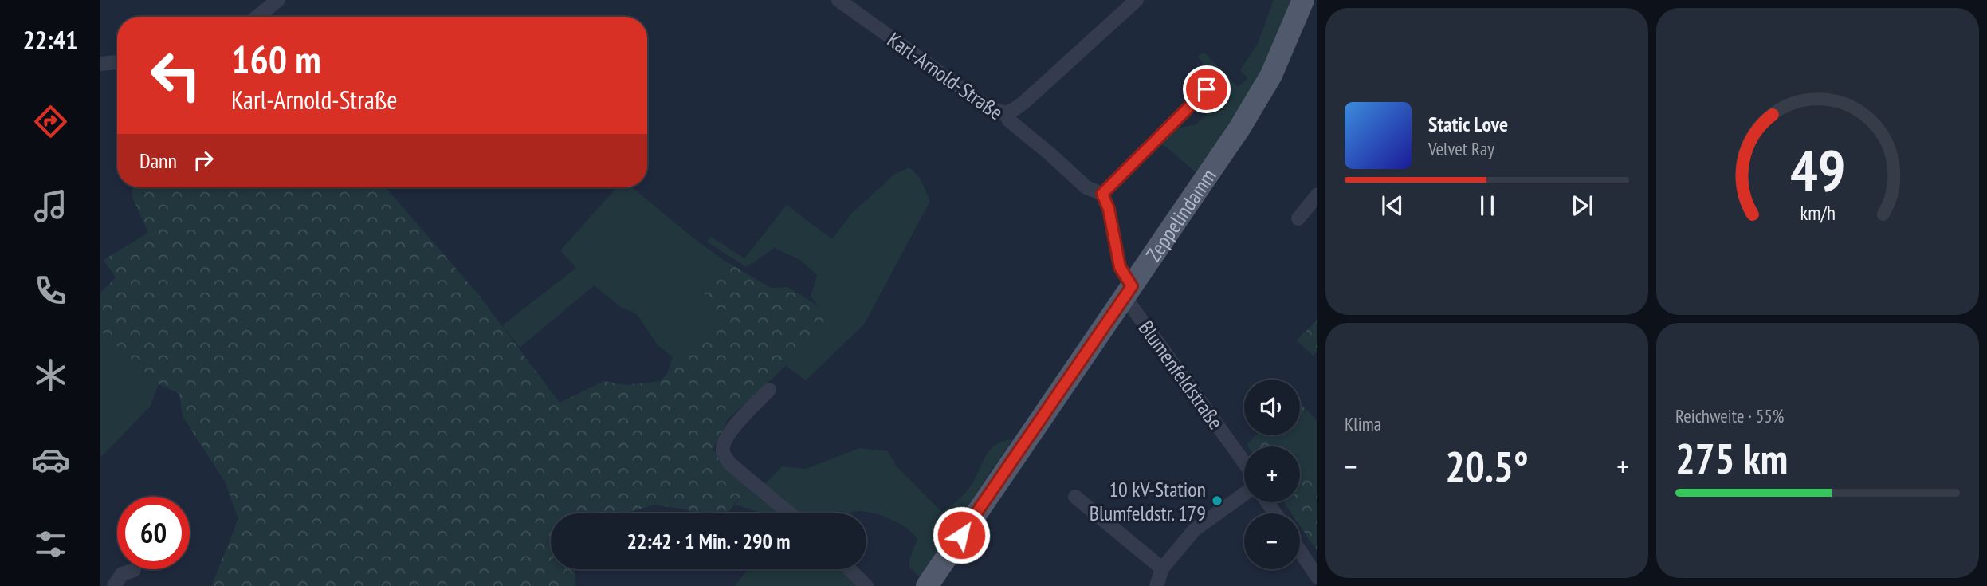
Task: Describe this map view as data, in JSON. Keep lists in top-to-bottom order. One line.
{"streets":{"main road":["Zeppelindamm"],"street":["Karl-Arnold-Straße","Blumenfeldstraße"]},"crossings":[["Zeppelindamm","Blumenfeldstraße"]],"places":["10 kV-Station Blumfeldstr. 179"],"page":{"tabs":"22:41","turn":["160 m","Karl-Arnold-Straße"],"song":["Static Love","Velvet Ray"],"then":"Dann","tile":["Klima",["Reichweite · 55%","275 km"]],"map_buttons":["+","−"],"heat":["−","20.5°","+"],"limit":"60","trip":"22:42 · 1 Min. · 290 m","gauge":["49","km/h"]}}
